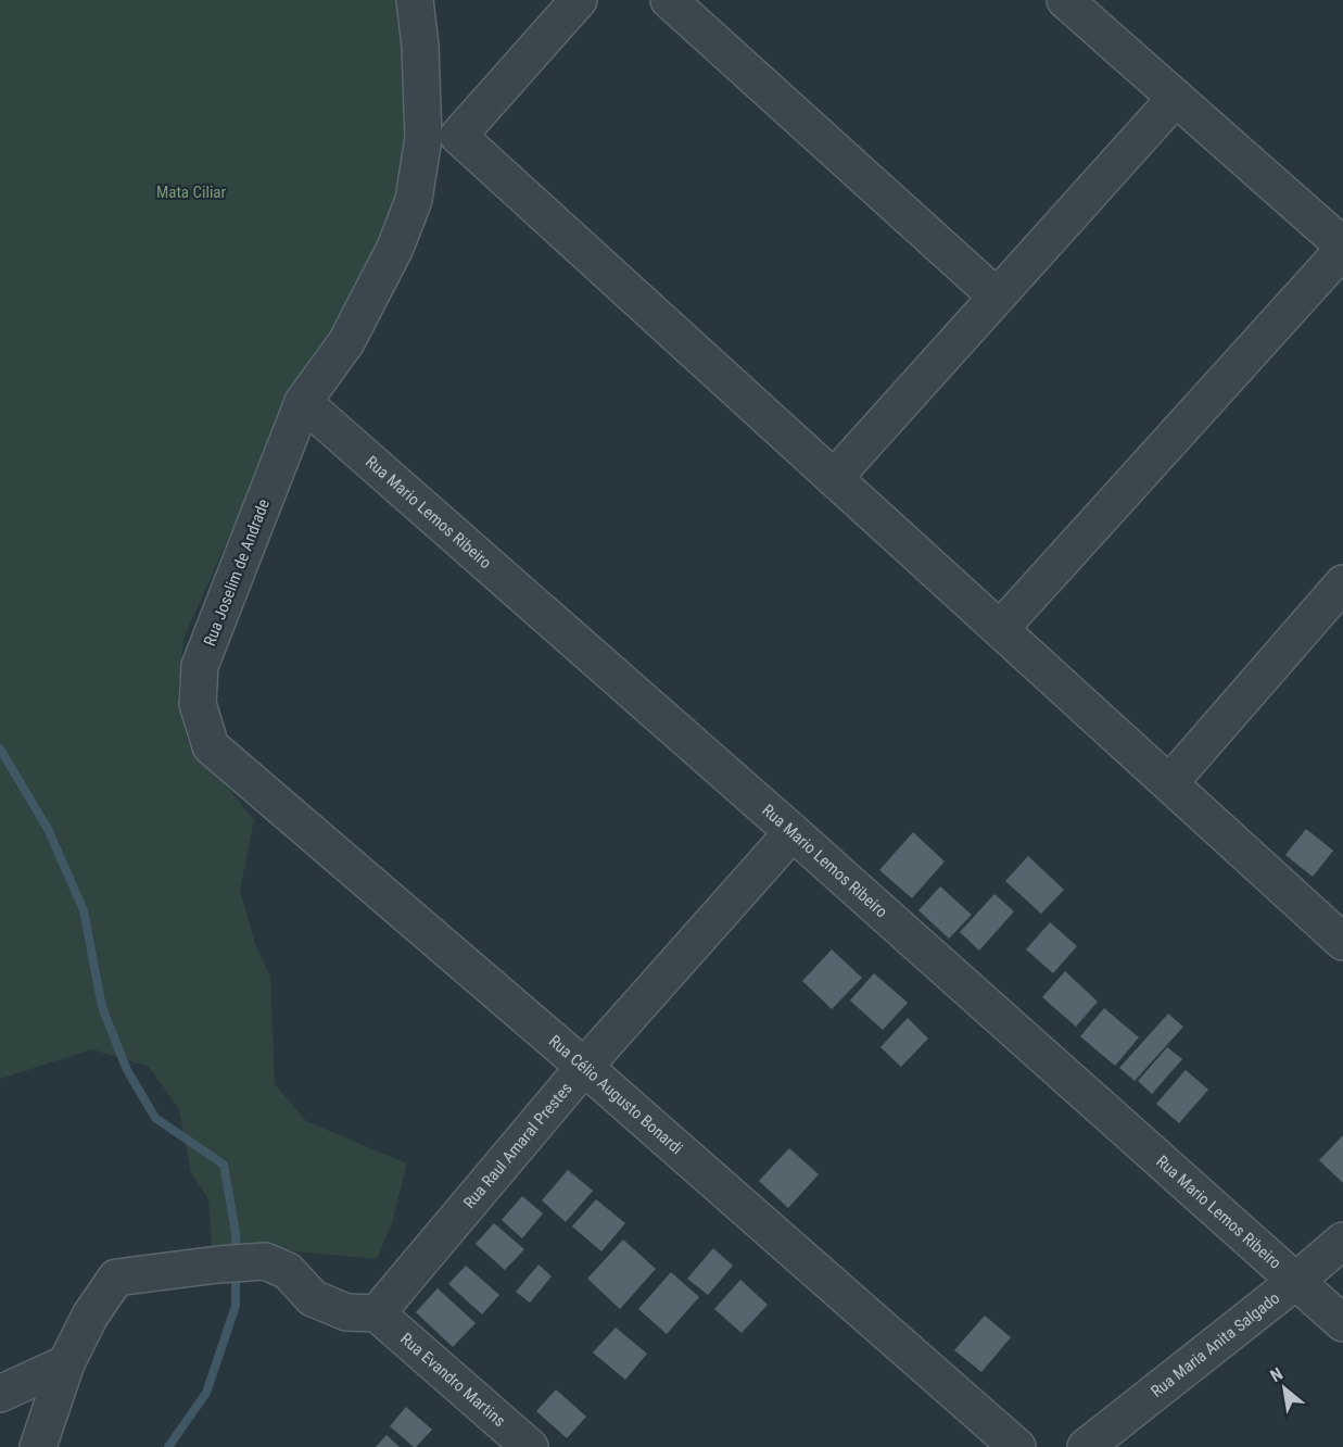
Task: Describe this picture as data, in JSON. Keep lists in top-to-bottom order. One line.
{"streets":{"street":["Rua Mario Lemos Ribeiro","Rua Joselim de Andrade","Rua Célio Augusto Bonardi","Rua Raul Amaral Prestes","Rua Maria Anita Salgado","Rua Evandro Martins"]},"crossings":[["Rua Mario Lemos Ribeiro","Rua Joselim de Andrade"],["Rua Mario Lemos Ribeiro","Rua Raul Amaral Prestes"],["Rua Mario Lemos Ribeiro","Rua Maria Anita Salgado"],["Rua Joselim de Andrade","Rua Célio Augusto Bonardi"],["Rua Célio Augusto Bonardi","Rua Raul Amaral Prestes"],["Rua Raul Amaral Prestes","Rua Evandro Martins"]],"parks":["Mata Ciliar"],"north":"top left"}
